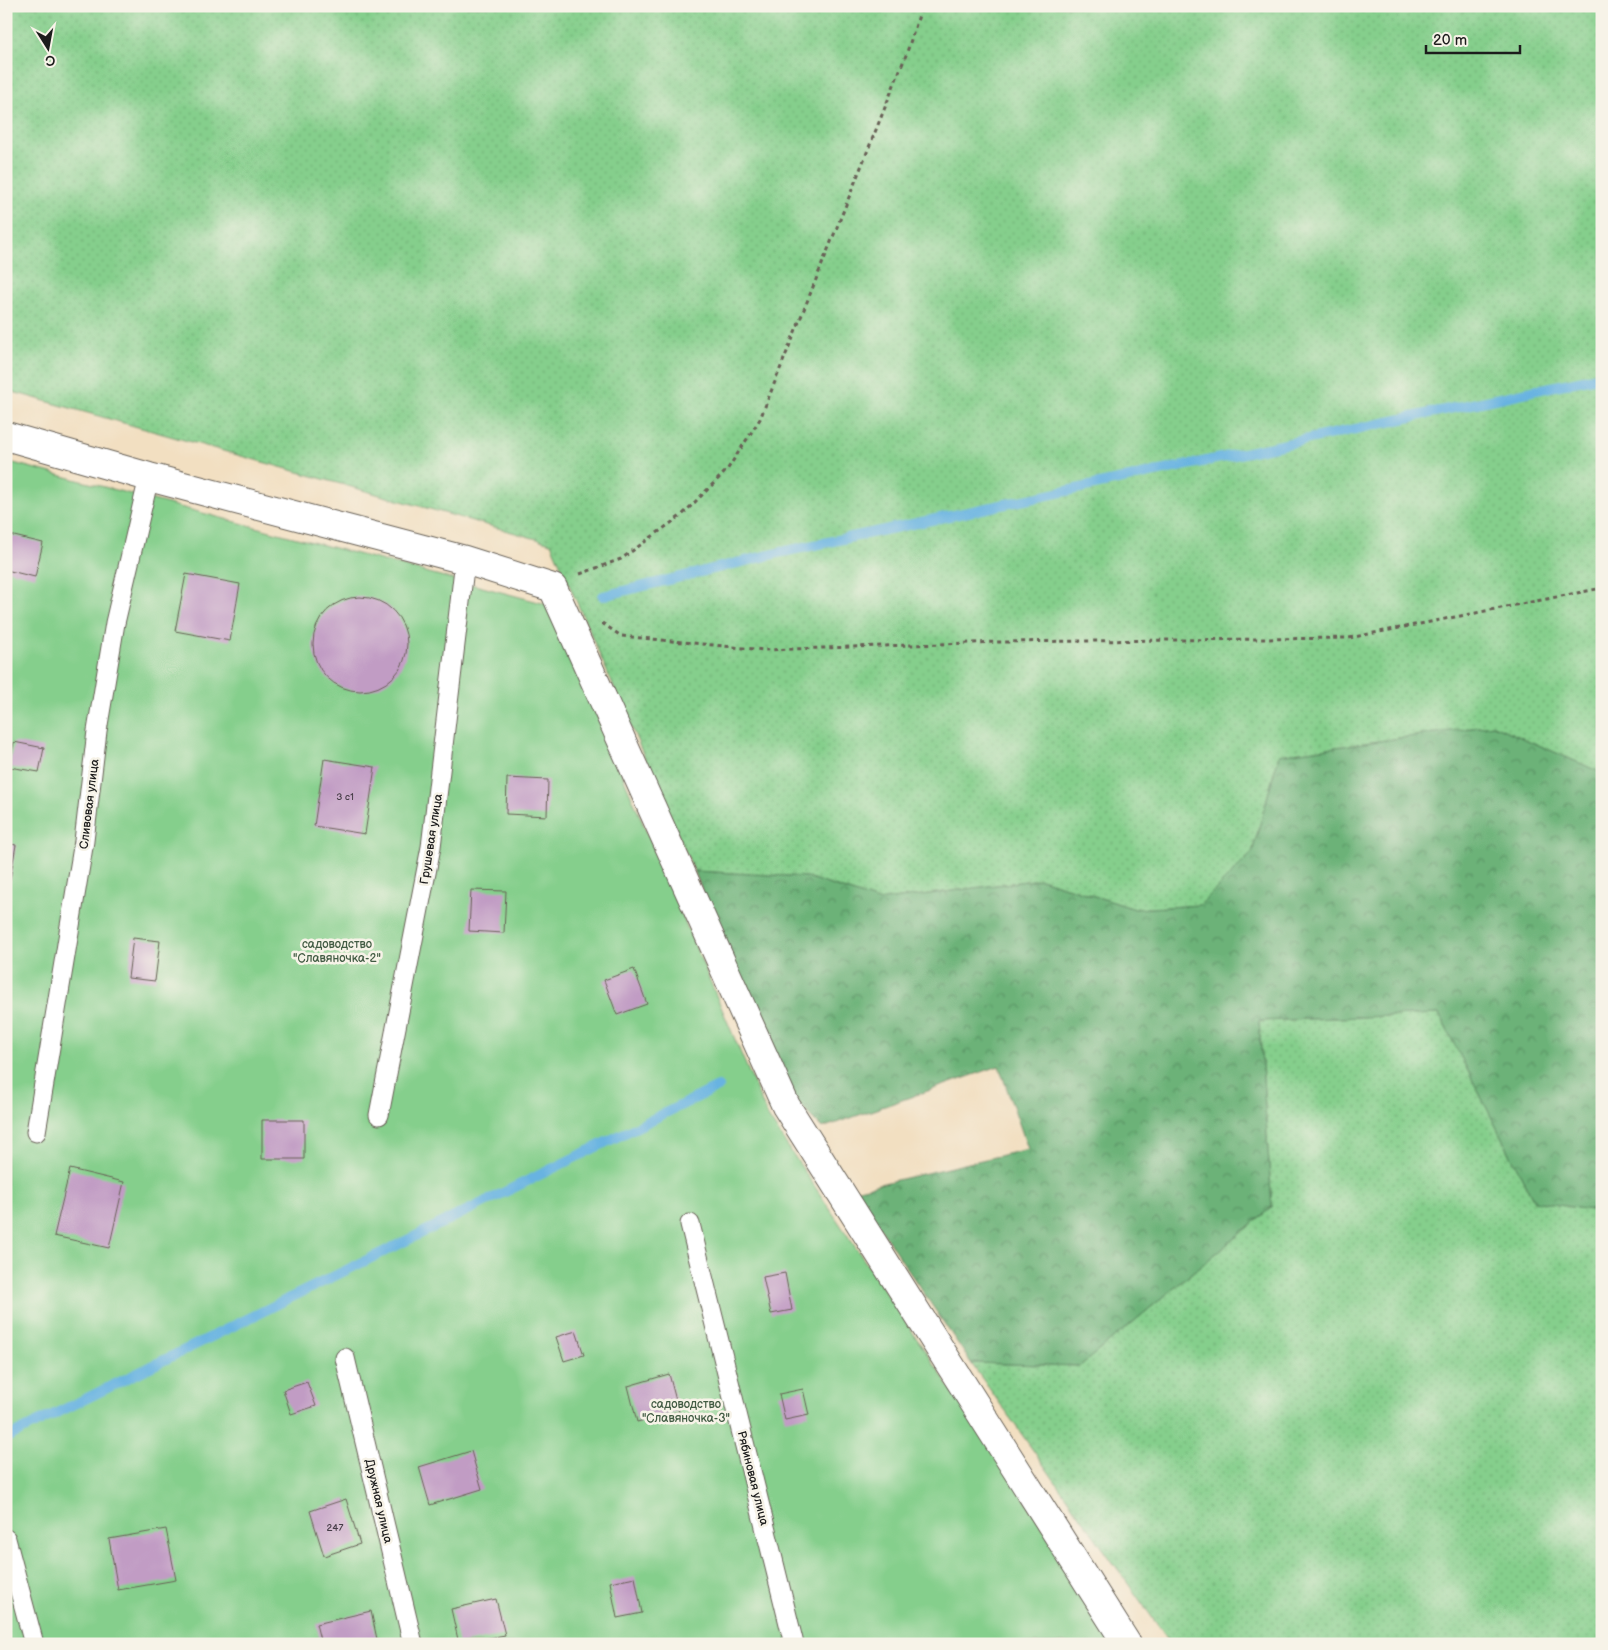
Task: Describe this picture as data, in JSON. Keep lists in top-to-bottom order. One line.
{"streets":{"lane":["Сливовая улица","Грушевая улица","Рябиновая улица","Дружная улица"]},"parks":["садоводство \"Славяночка-2\"","садоводство \"Славяночка-3\""],"house_numbers":["3 с1","247"],"scale_bar":"20 m","north":"bottom"}
